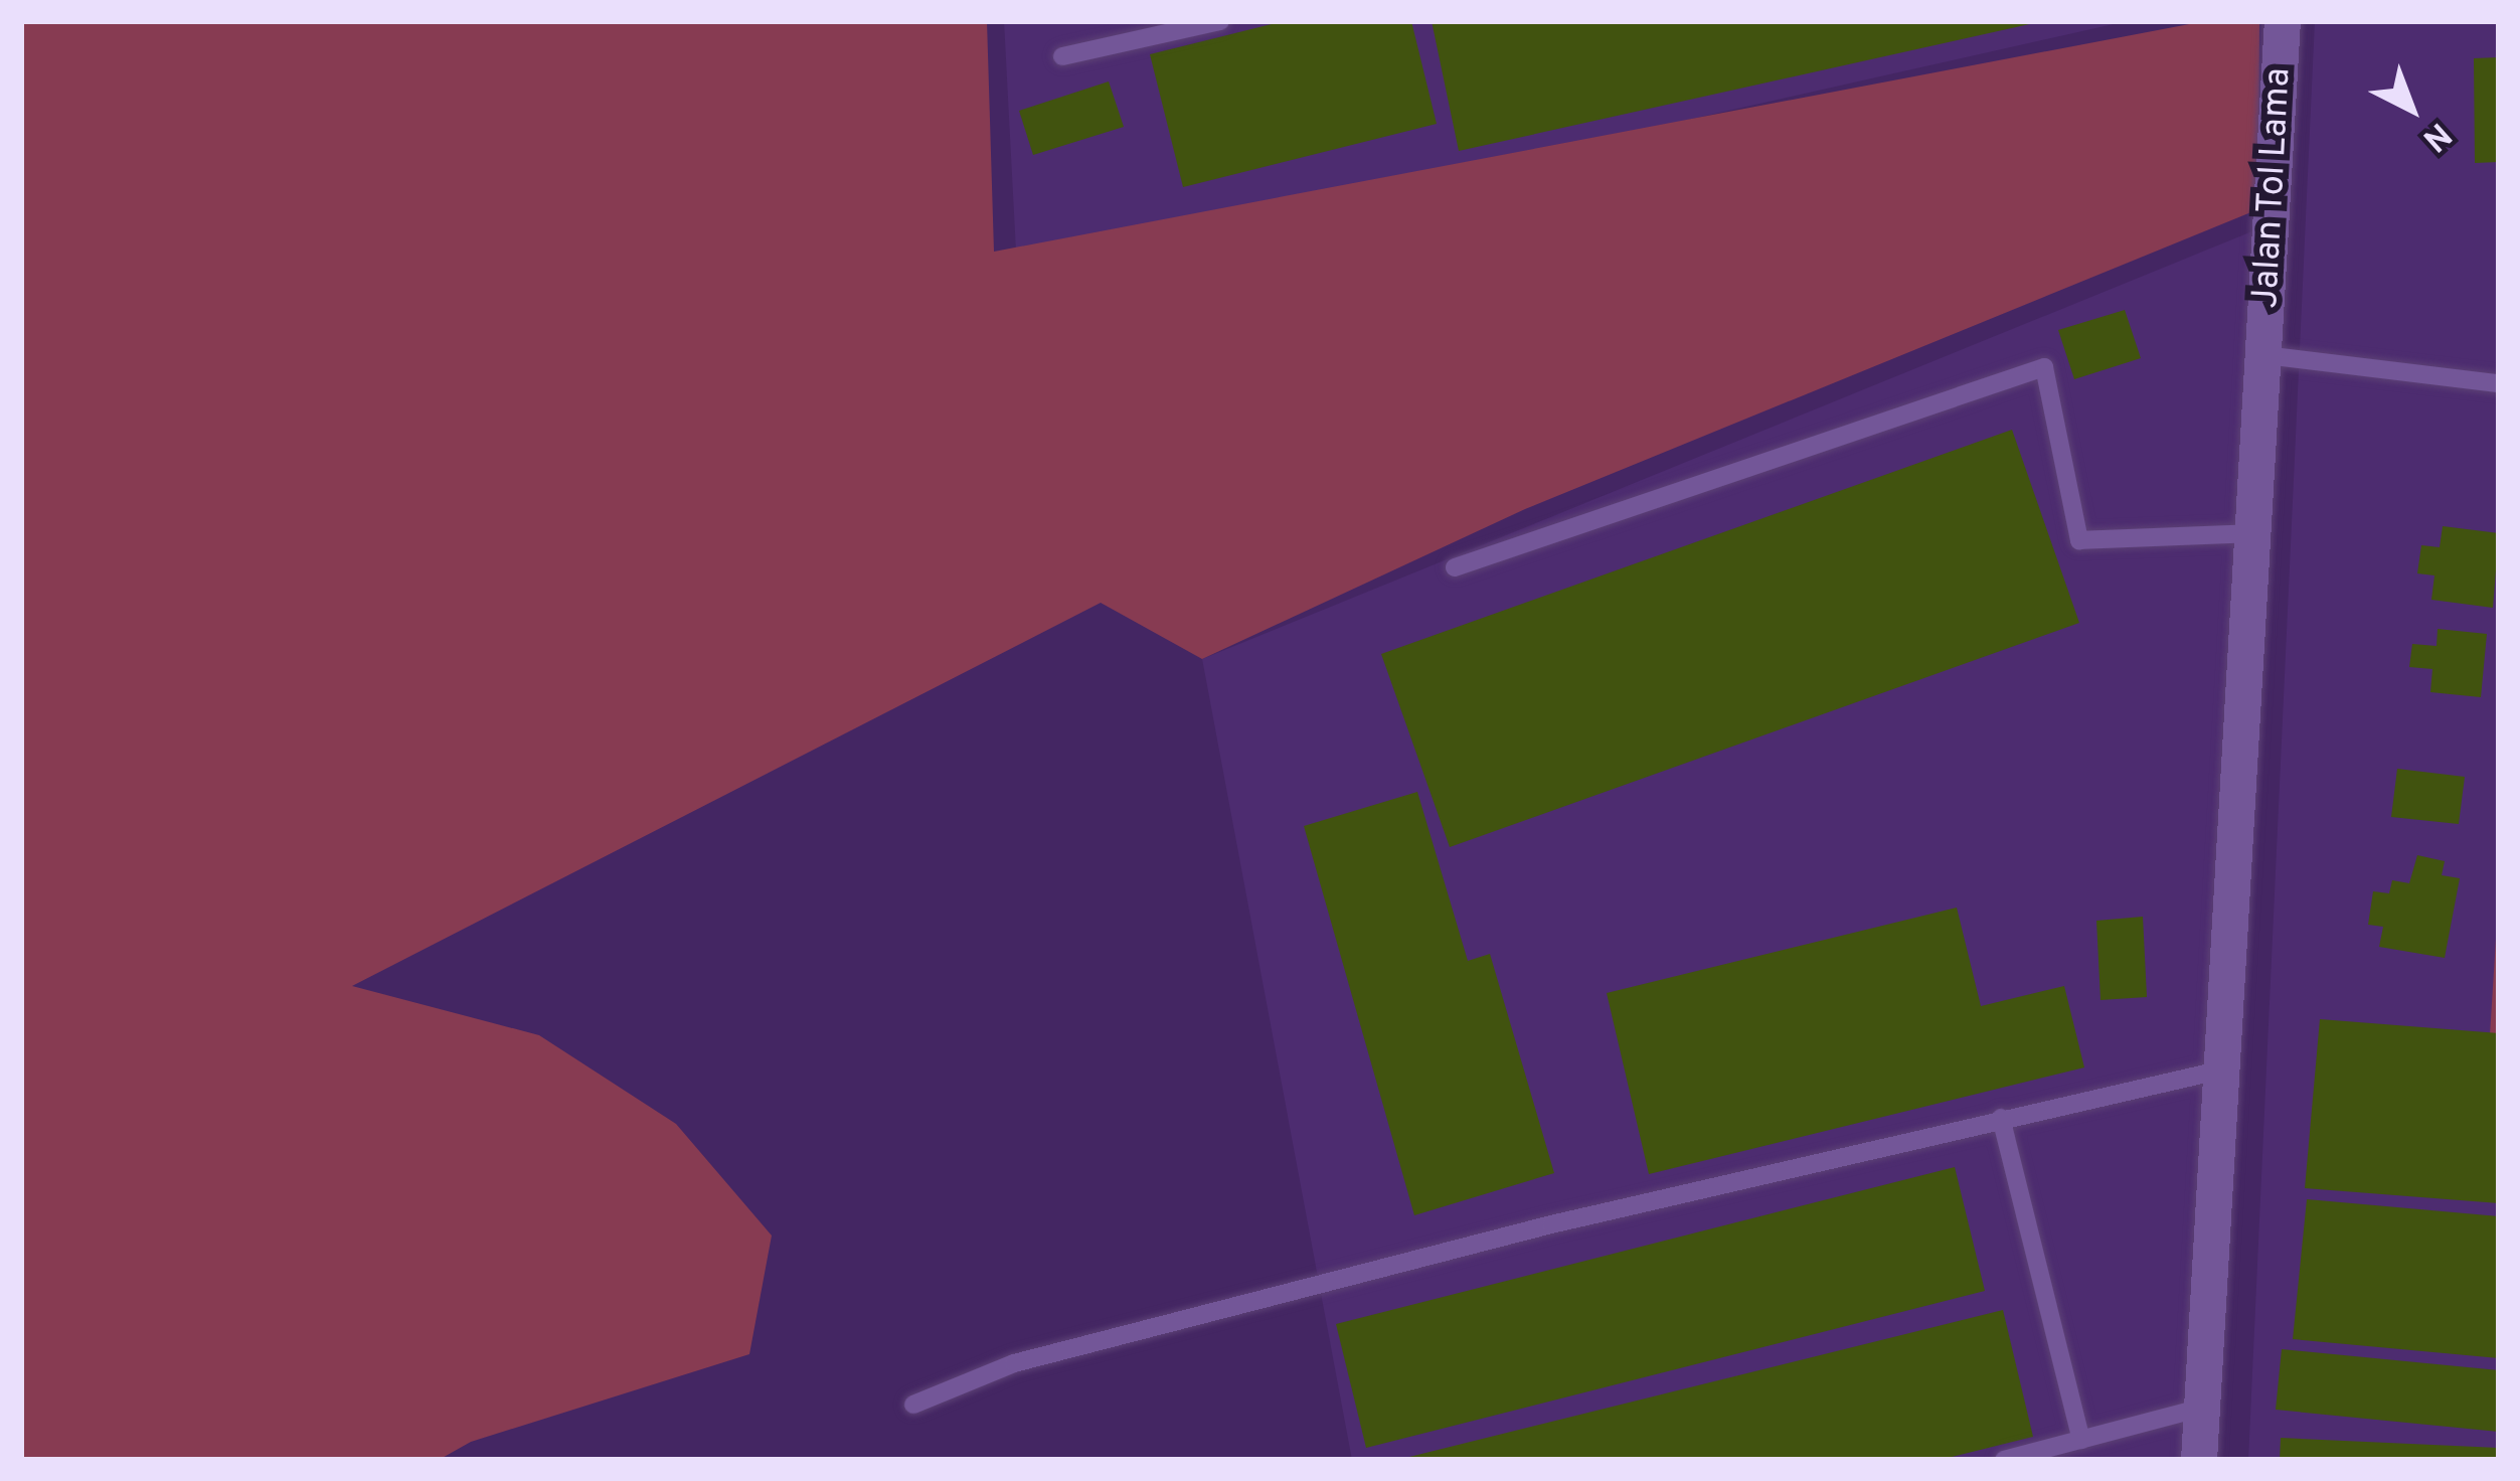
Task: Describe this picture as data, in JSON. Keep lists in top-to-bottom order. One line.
{"streets":{"street":["Jalan Tol Lama"]},"north":"bottom right"}
